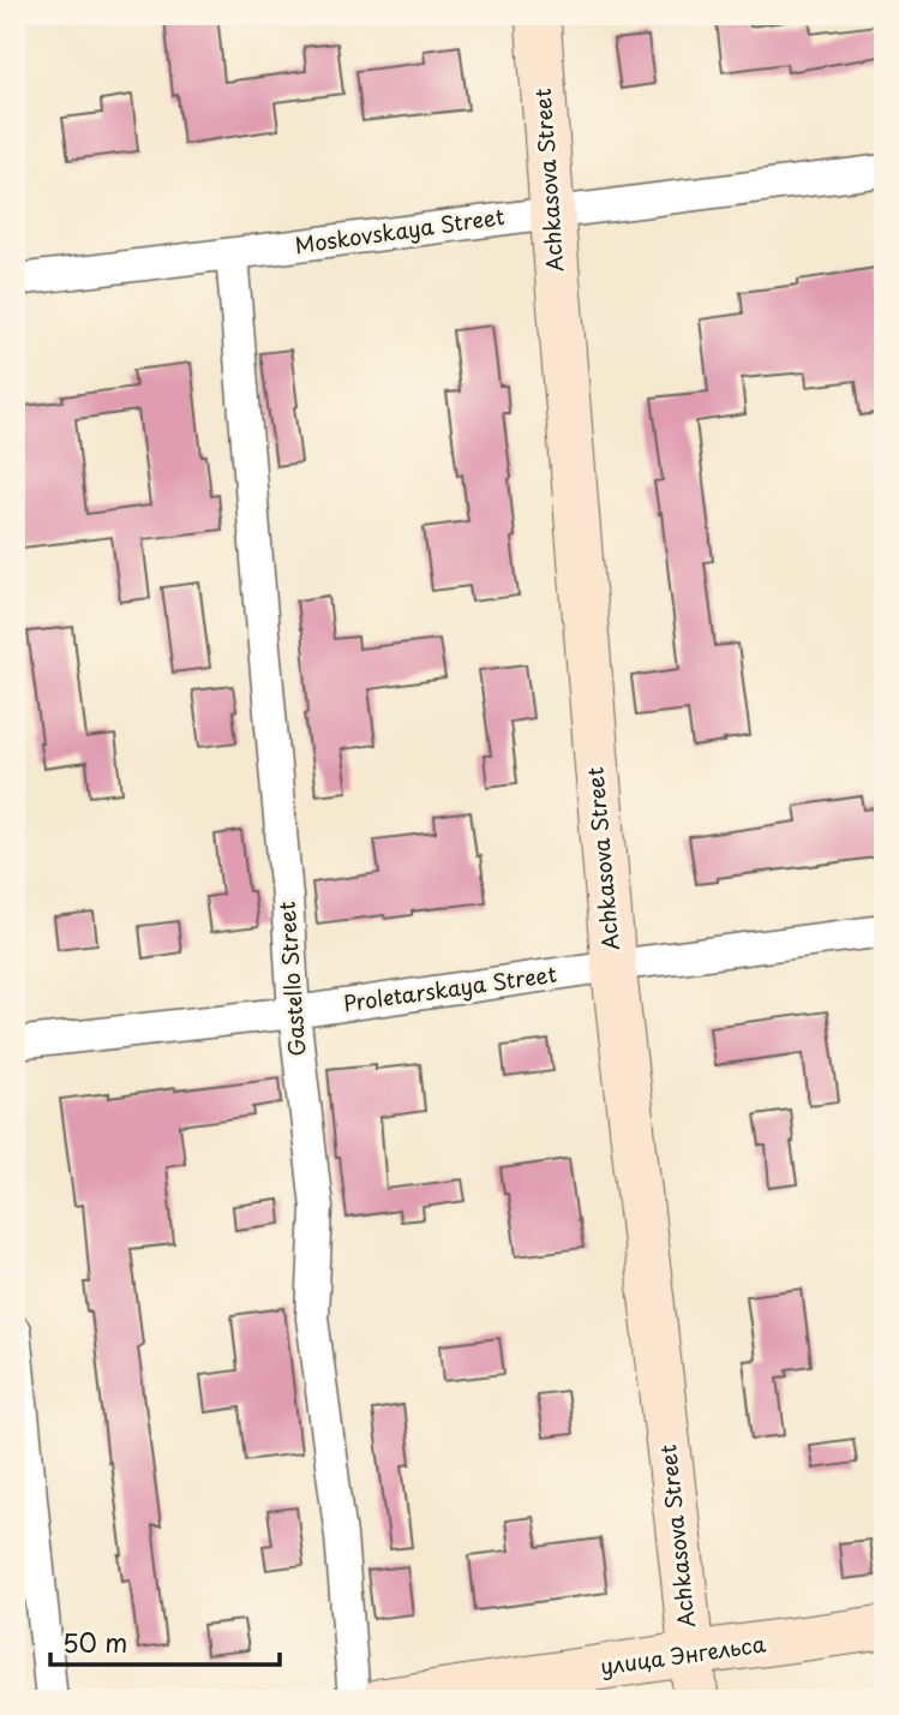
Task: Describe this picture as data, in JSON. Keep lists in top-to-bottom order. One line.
{"streets":{"street":["Achkasova Street","Moskovskaya Street","Gastello Street","Proletarskaya Street","улица Энгельса"]},"crossings":[["Achkasova Street","Moskovskaya Street"],["Achkasova Street","Proletarskaya Street"],["Achkasova Street","улица Энгельса"],["Moskovskaya Street","Gastello Street"],["Gastello Street","Proletarskaya Street"]],"scale_bar":"50 m"}
